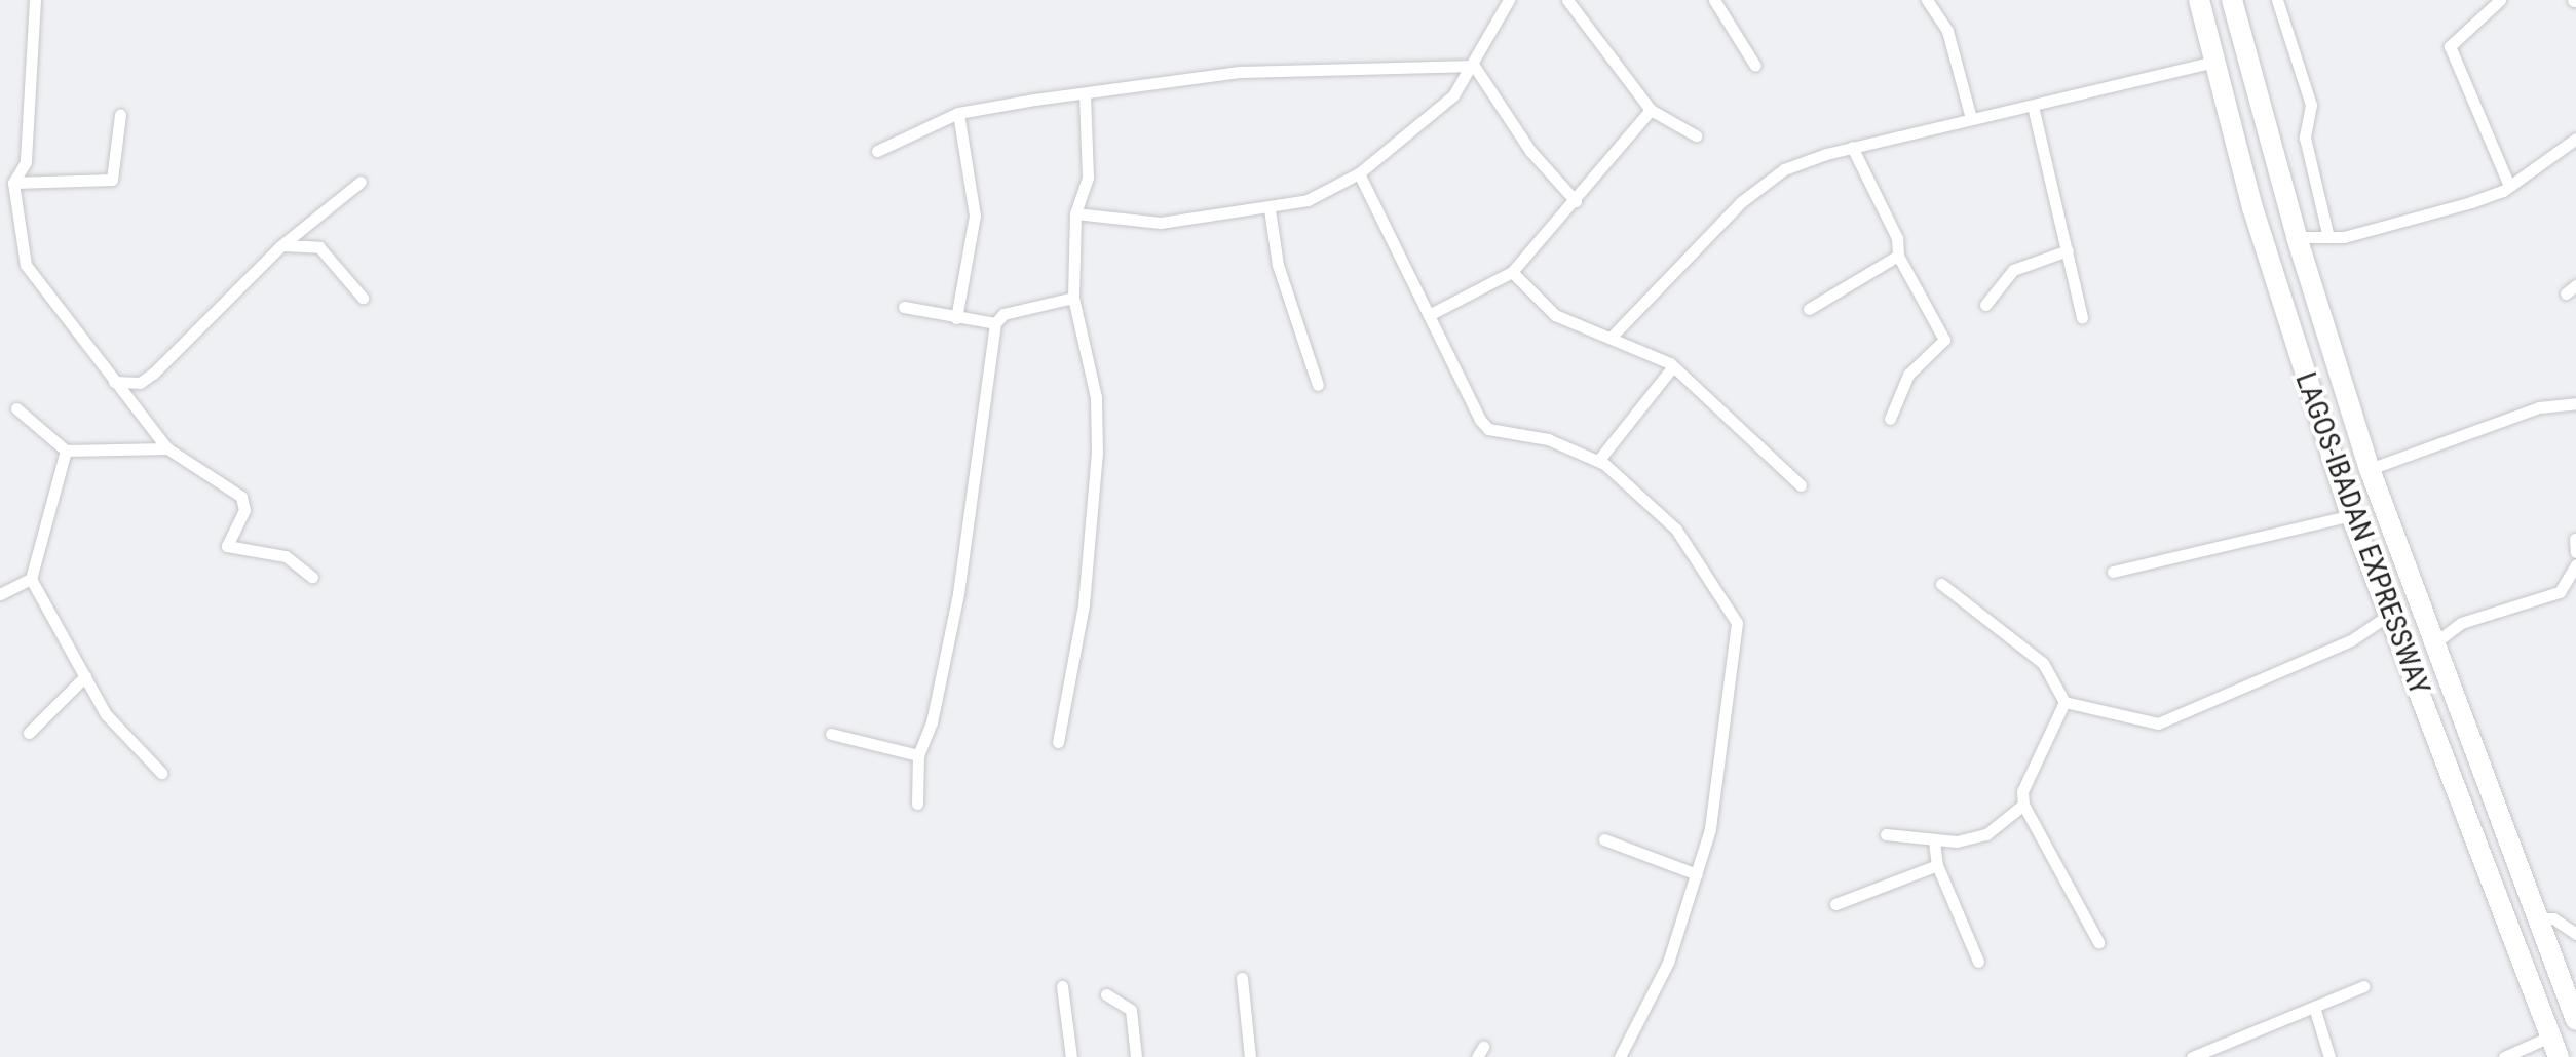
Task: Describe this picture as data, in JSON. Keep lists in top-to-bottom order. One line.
{"streets":{"highway":["LAGOS-IBADAN EXPRESSWAY"]}}
